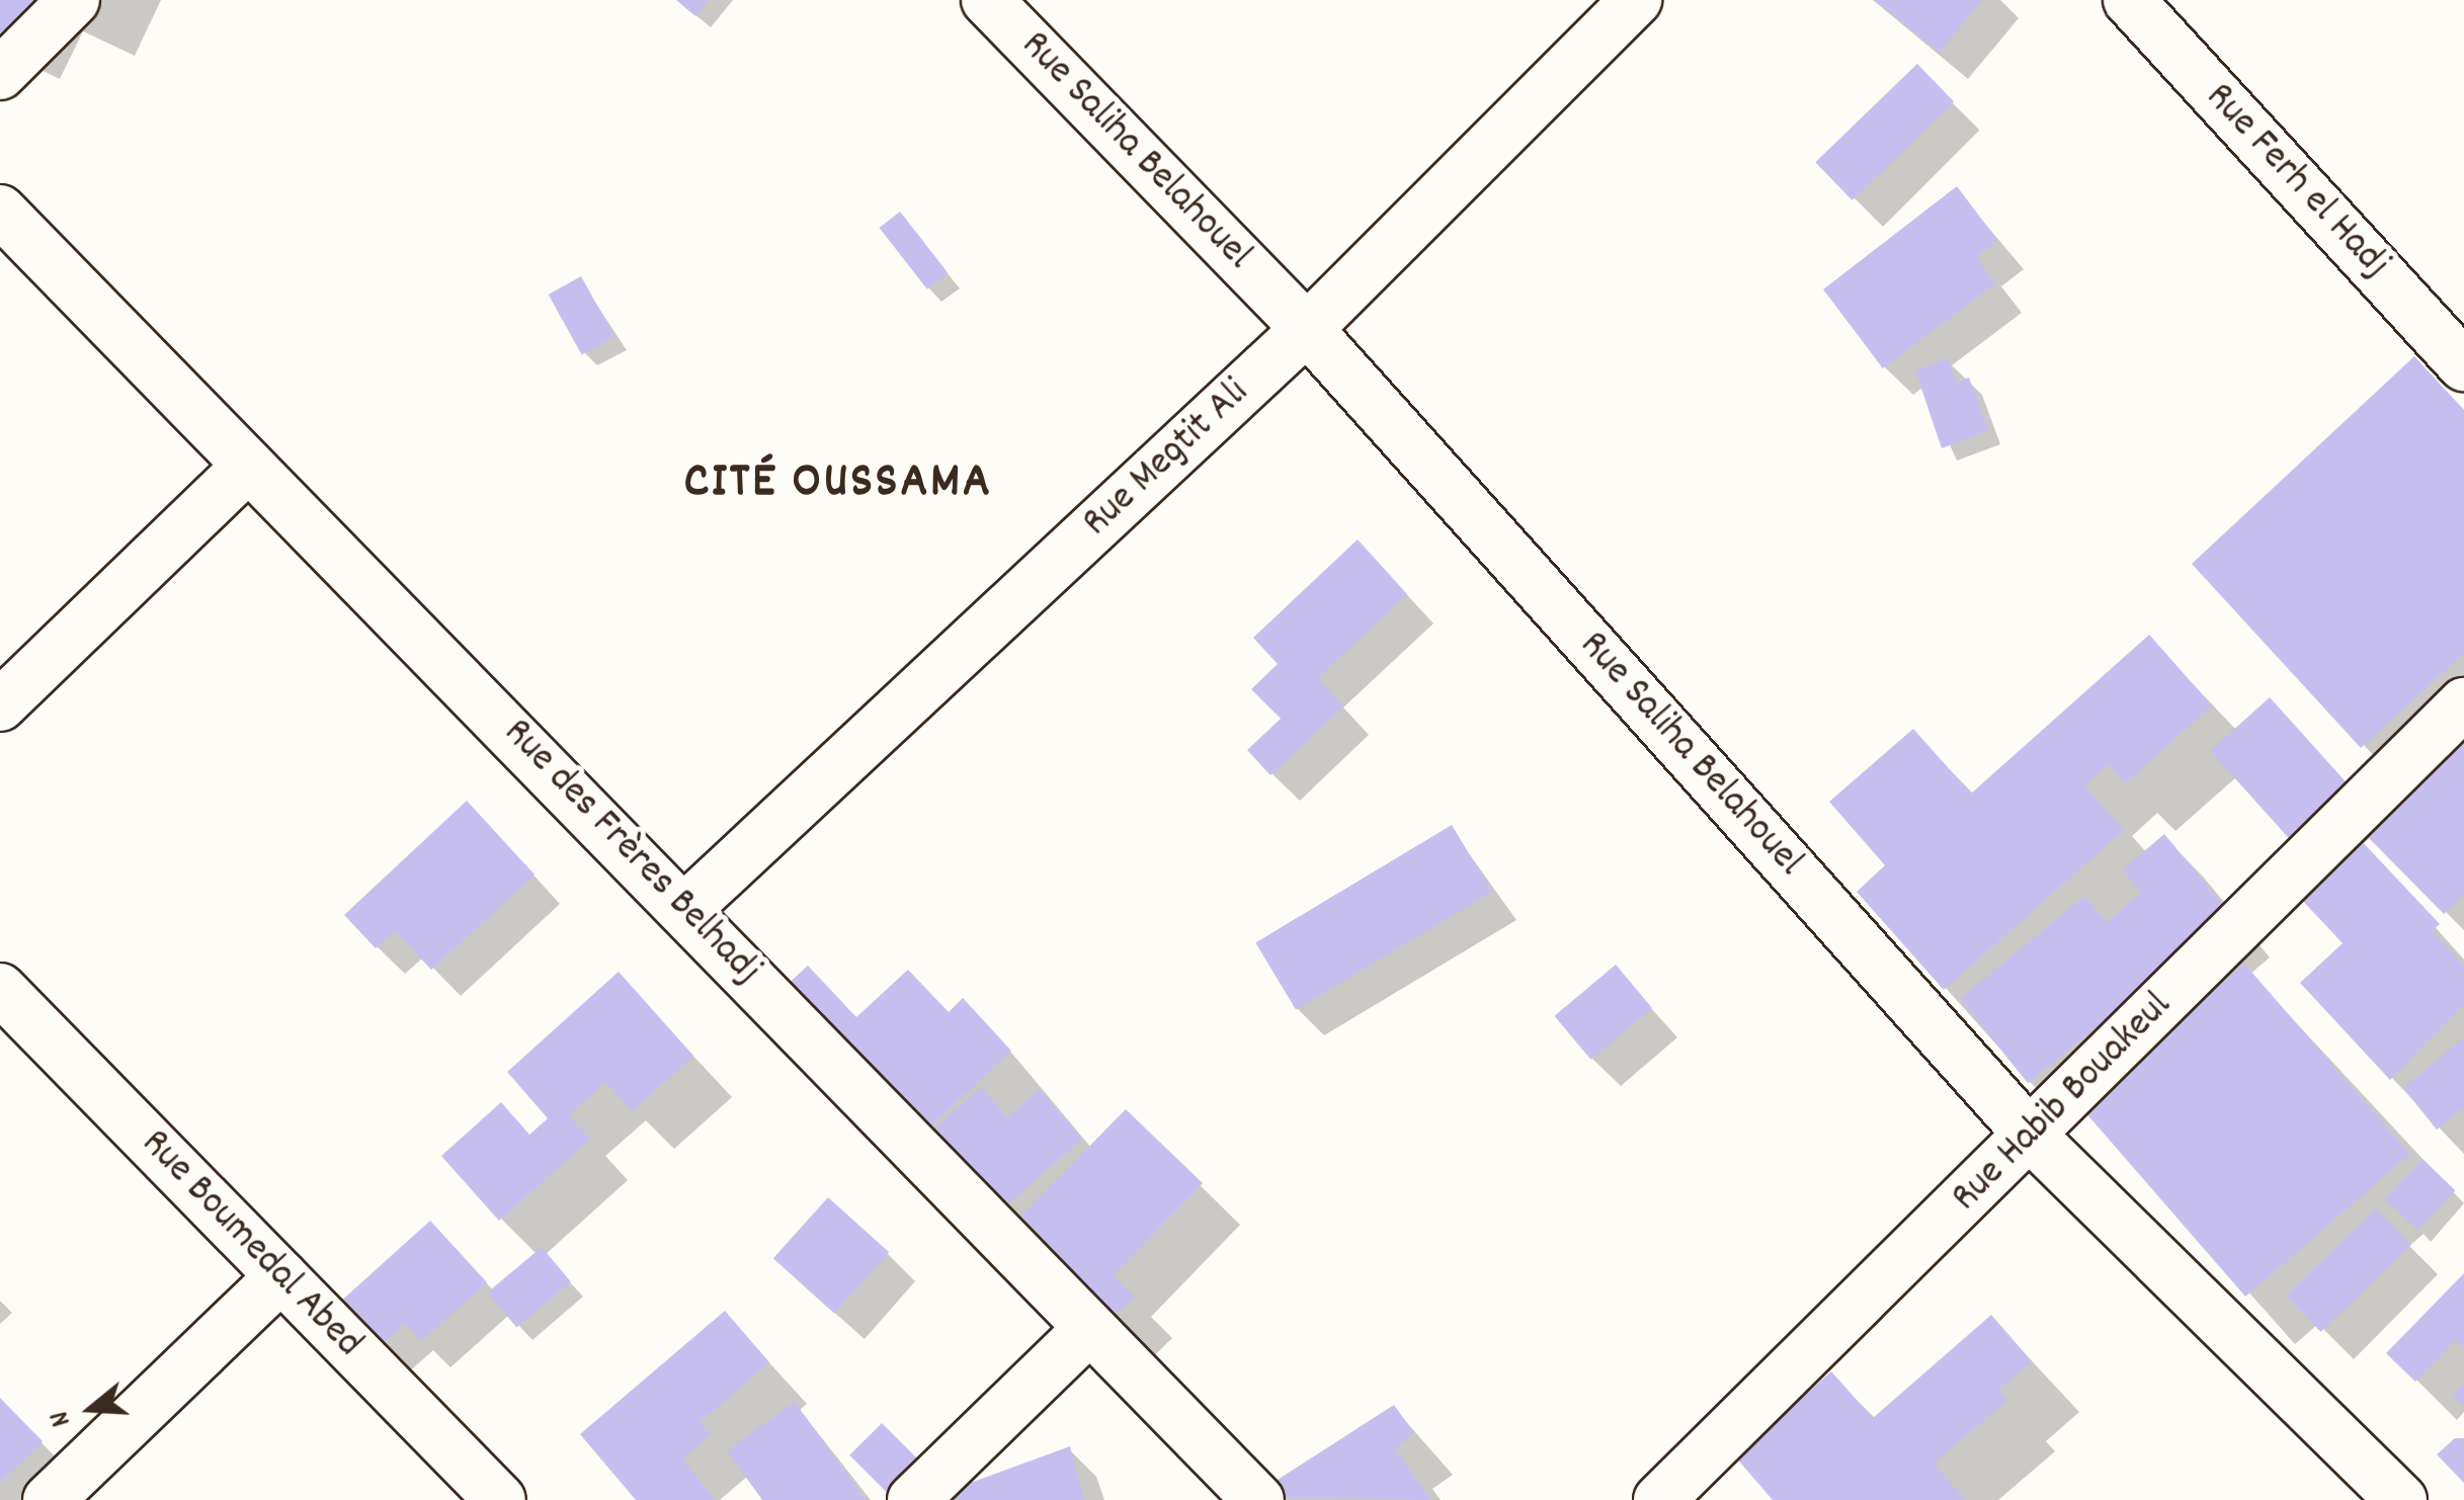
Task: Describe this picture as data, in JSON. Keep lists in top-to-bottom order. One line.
{"streets":{"street":["Rue Saliha Belahouel","Rue Ferh el Hadj","Rue Megtit Ali","Rue des Frères Belhadj","Rue Habib Bouakeul","Rue Boumedal Abed"]},"crossings":[["Rue Saliha Belahouel","Rue Megtit Ali"],["Rue Saliha Belahouel","Rue Habib Bouakeul"],["Rue Megtit Ali","Rue des Frères Belhadj"]],"districts":["CITÉ OUSSAMA"],"north":"left"}
